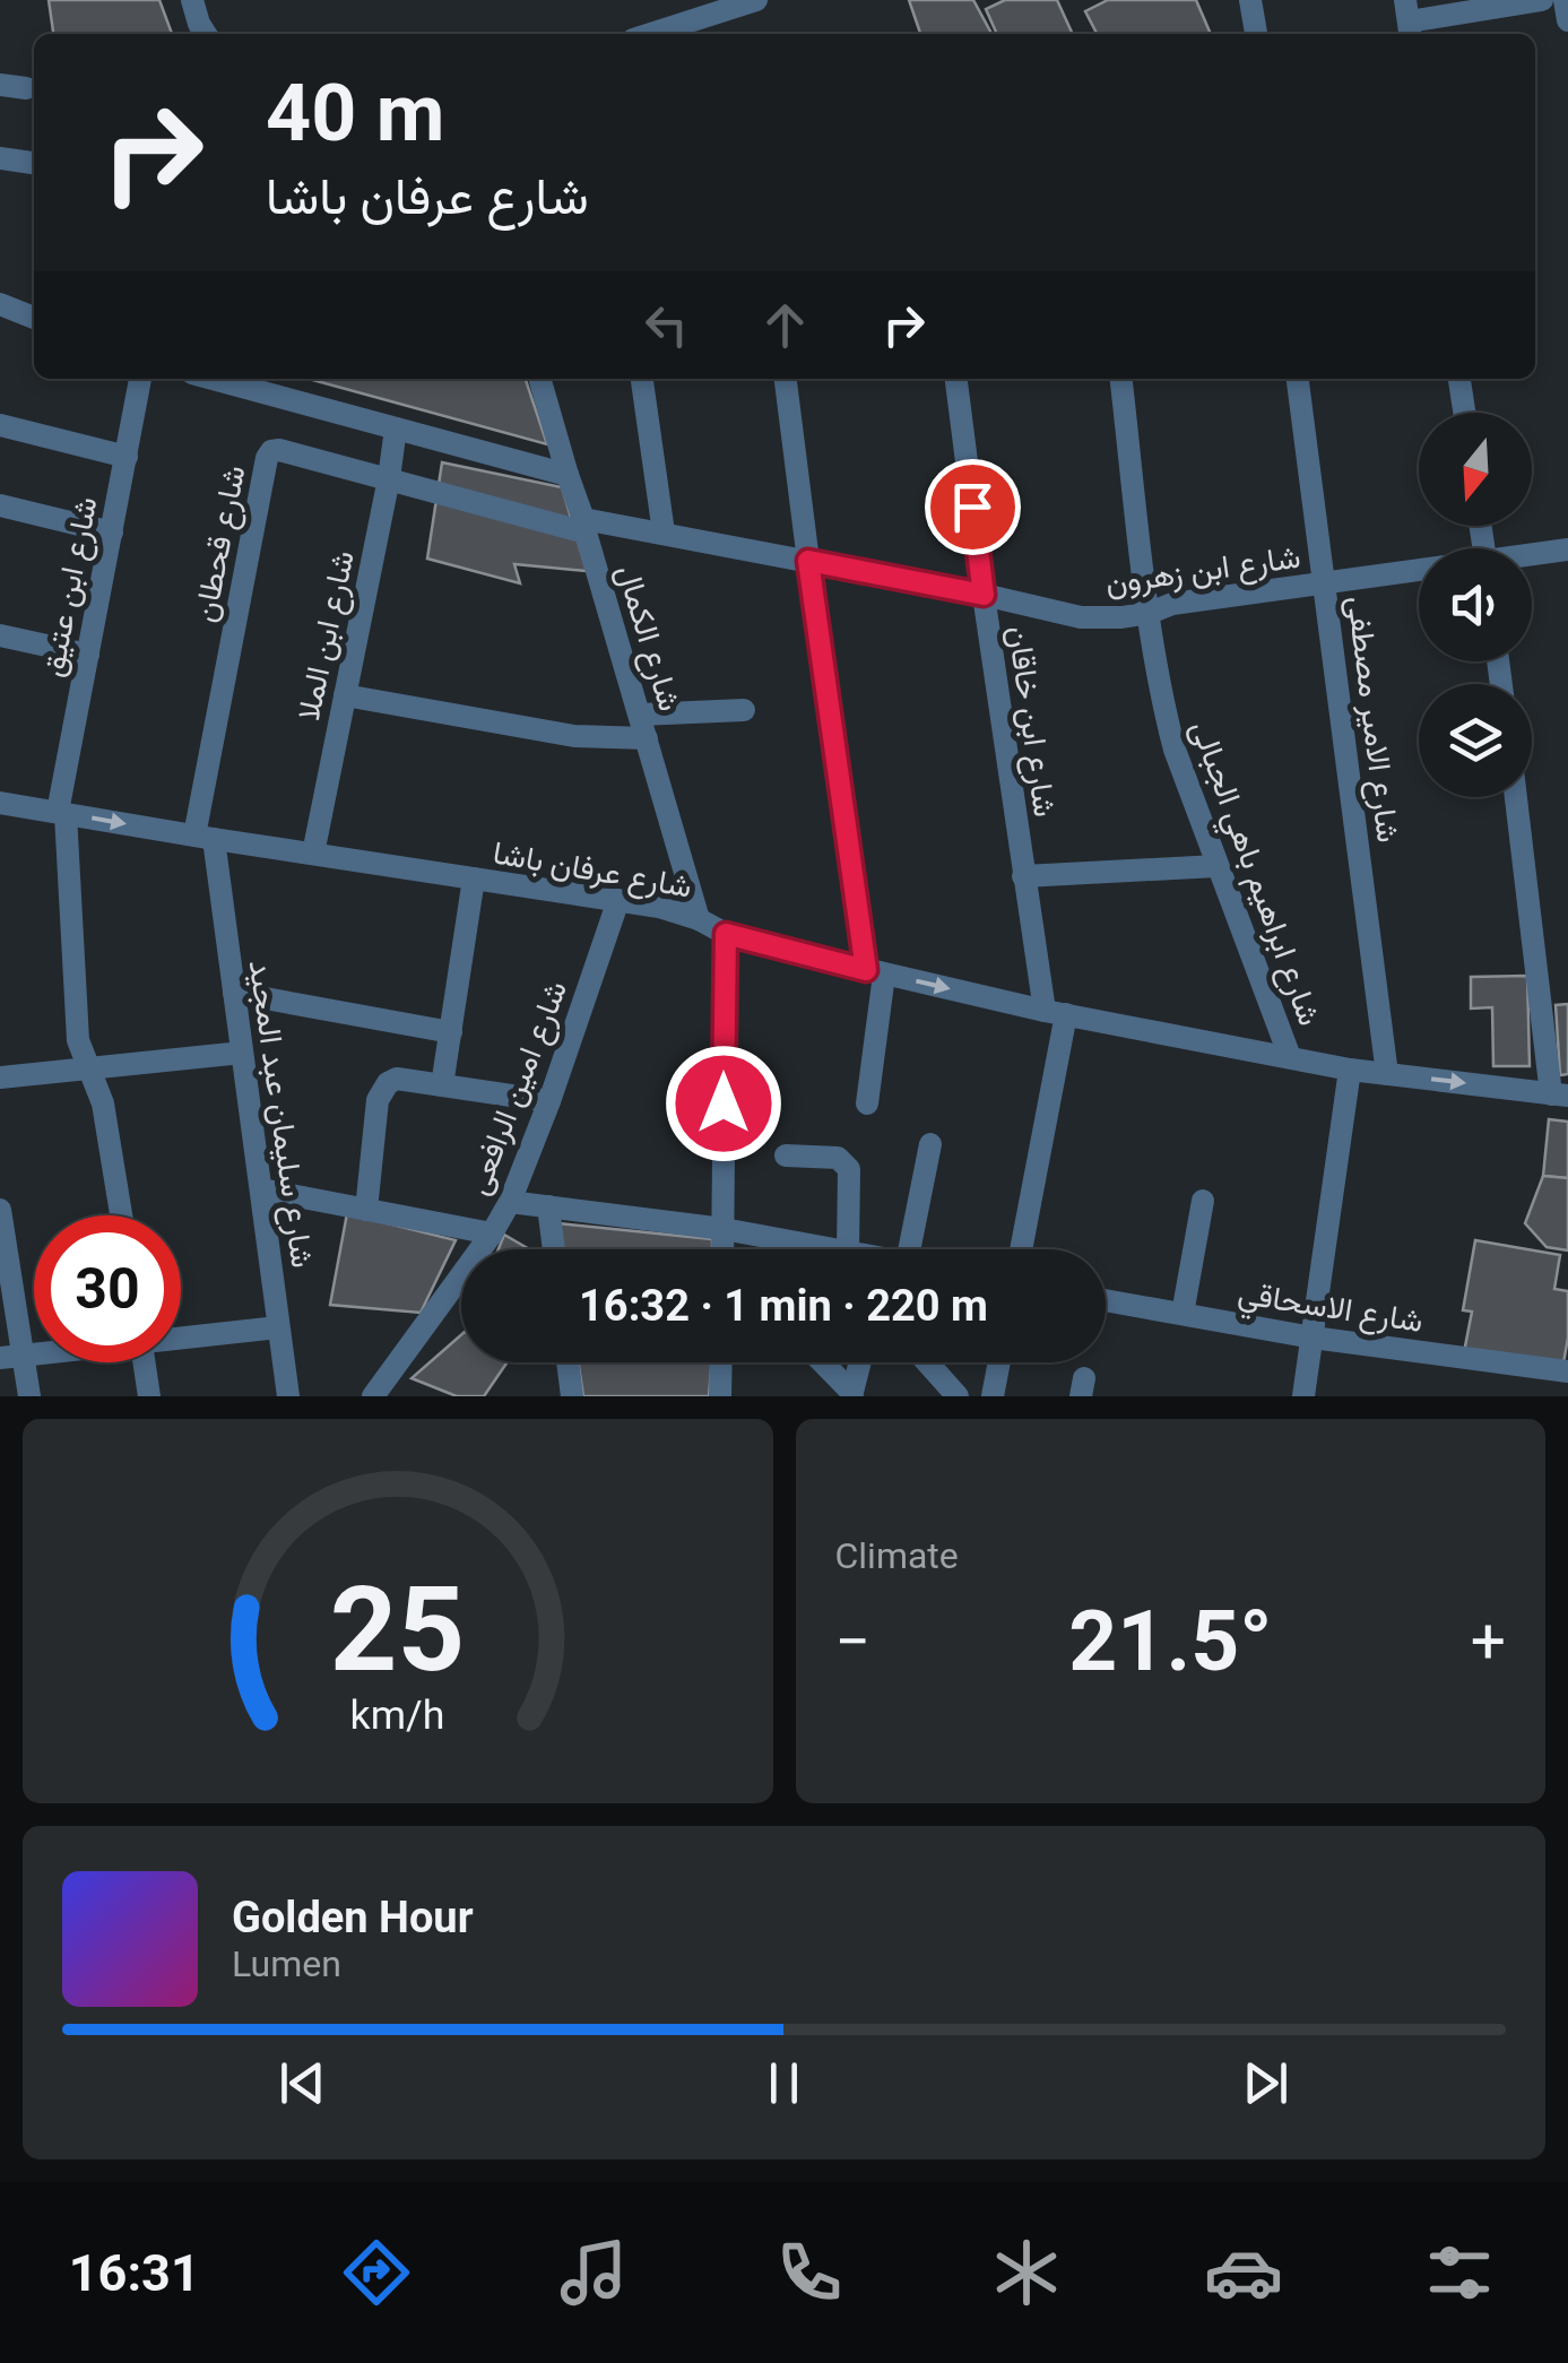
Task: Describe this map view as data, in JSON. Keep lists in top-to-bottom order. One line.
{"streets":{"street":["شارع قحطان","شارع ابن زهرون","شارع ابن عتيق","شارع ابن الملا","شارع الكمال","شارع الامير مصطفى","شارع ابن خاقان","شارع عرفان باشا","شارع ابراهيم باهي الجبالى","شارع امين الرافعى","شارع سليمان عبد المجيد","شارع الاسحاقي"]},"crossings":[["شارع قحطان","شارع ابن زهرون"],["شارع قحطان","شارع ابن الملا"],["شارع قحطان","شارع الكمال"],["شارع قحطان","شارع عرفان باشا"],["شارع قحطان","شارع سليمان عبد المجيد"],["شارع ابن زهرون","شارع الكمال"],["شارع ابن زهرون","شارع الامير مصطفى"],["شارع ابن زهرون","شارع ابن خاقان"],["شارع ابن زهرون","شارع ابراهيم باهي الجبالى"],["شارع ابن عتيق","شارع عرفان باشا"],["شارع ابن الملا","شارع عرفان باشا"],["شارع الكمال","شارع عرفان باشا"],["شارع الامير مصطفى","شارع عرفان باشا"],["شارع ابن خاقان","شارع عرفان باشا"],["شارع عرفان باشا","شارع ابراهيم باهي الجبالى"],["شارع عرفان باشا","شارع امين الرافعى"],["شارع عرفان باشا","شارع سليمان عبد المجيد"]],"north":"bottom","page":{"turn":["40 m","شارع عرفان باشا"],"limit":"30","trip":"16:32 · 1 min · 220 m","tile":"Climate","heat":["−","21.5°","+"],"song":["Golden Hour","Lumen"],"tabs":"16:31","gauge":["25","km/h"]}}
